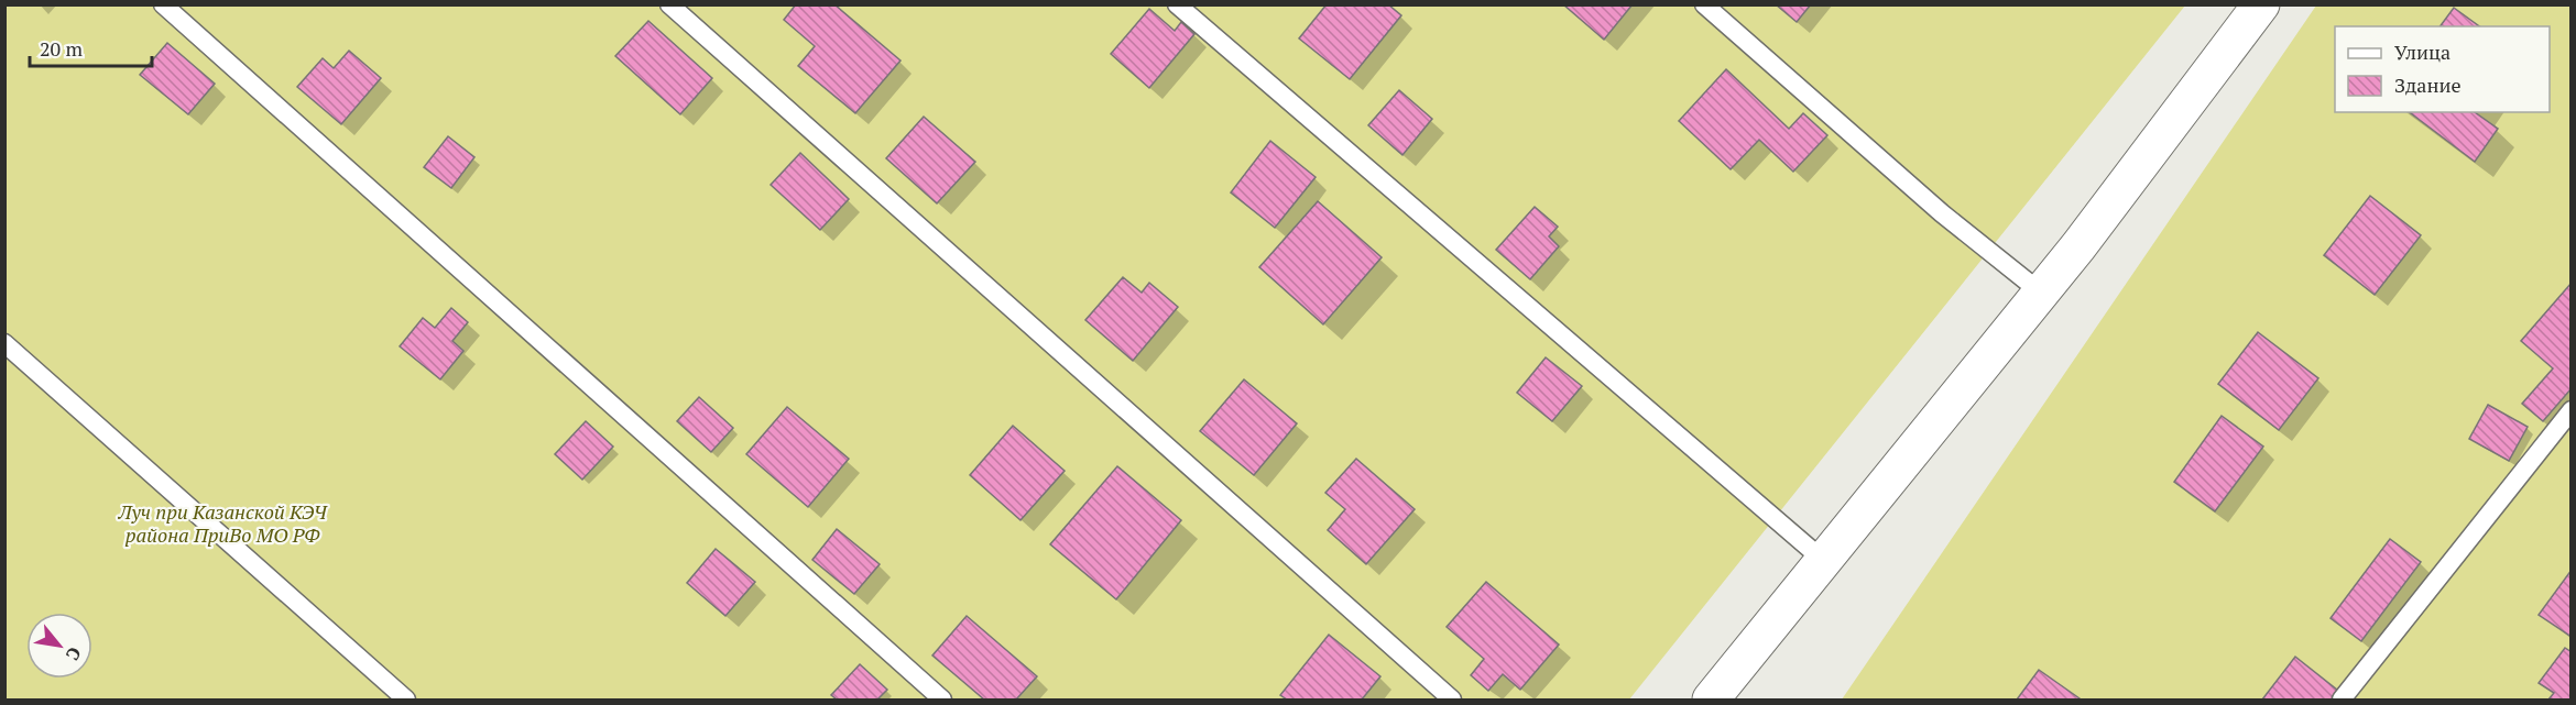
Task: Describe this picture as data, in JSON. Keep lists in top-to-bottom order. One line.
{"parks":["Луч при Казанской КЭЧ района ПриВо МО РФ"],"legend":["Улица","Здание"],"scale_bar":"20 m","north":"bottom right"}
